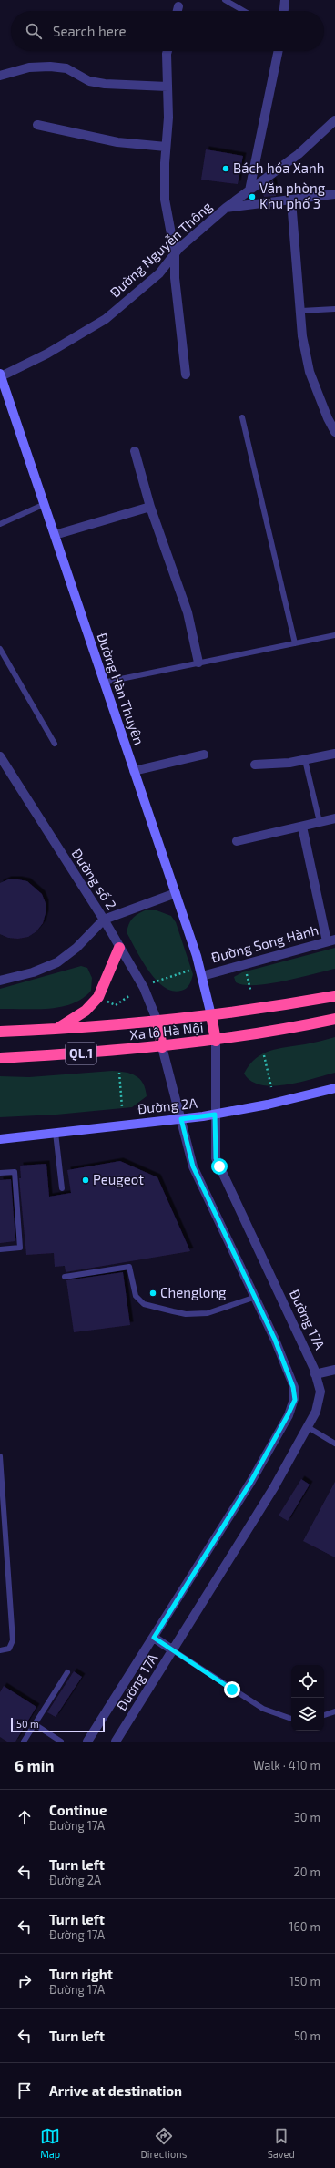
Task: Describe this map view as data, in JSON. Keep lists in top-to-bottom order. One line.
{"streets":{"highway":["Xa lộ Hà Nội","QL.1"],"street":["Đường Nguyễn Thông","Đường Hàn Thuyên","Đường số 2","Đường Song Hành","Đường 2A","Đường 17A"]},"crossings":[["Đường Nguyễn Thông","Đường Hàn Thuyên"],["Đường Hàn Thuyên","Đường Song Hành"],["Đường Hàn Thuyên","Xa lộ Hà Nội"],["Đường số 2","Xa lộ Hà Nội"],["Xa lộ Hà Nội","Đường 17A"],["Đường 2A","Đường 17A"]],"places":["Bách hóa Xanh","Văn phòng Khu phố 3","Peugeot","Chenglong"],"scale_bar":"50 m","page":{"search":"Search here","scale":"50 m","heading":["6 min","Walk · 410 m"],"list":[["Continue","Đường 17A","30 m"],["Turn left","Đường 2A","20 m"],["Turn left","Đường 17A","160 m"],["Turn right","Đường 17A","150 m"],["Turn left","50 m"],"Arrive at destination"],"nav":["Map","Directions","Saved"]}}
